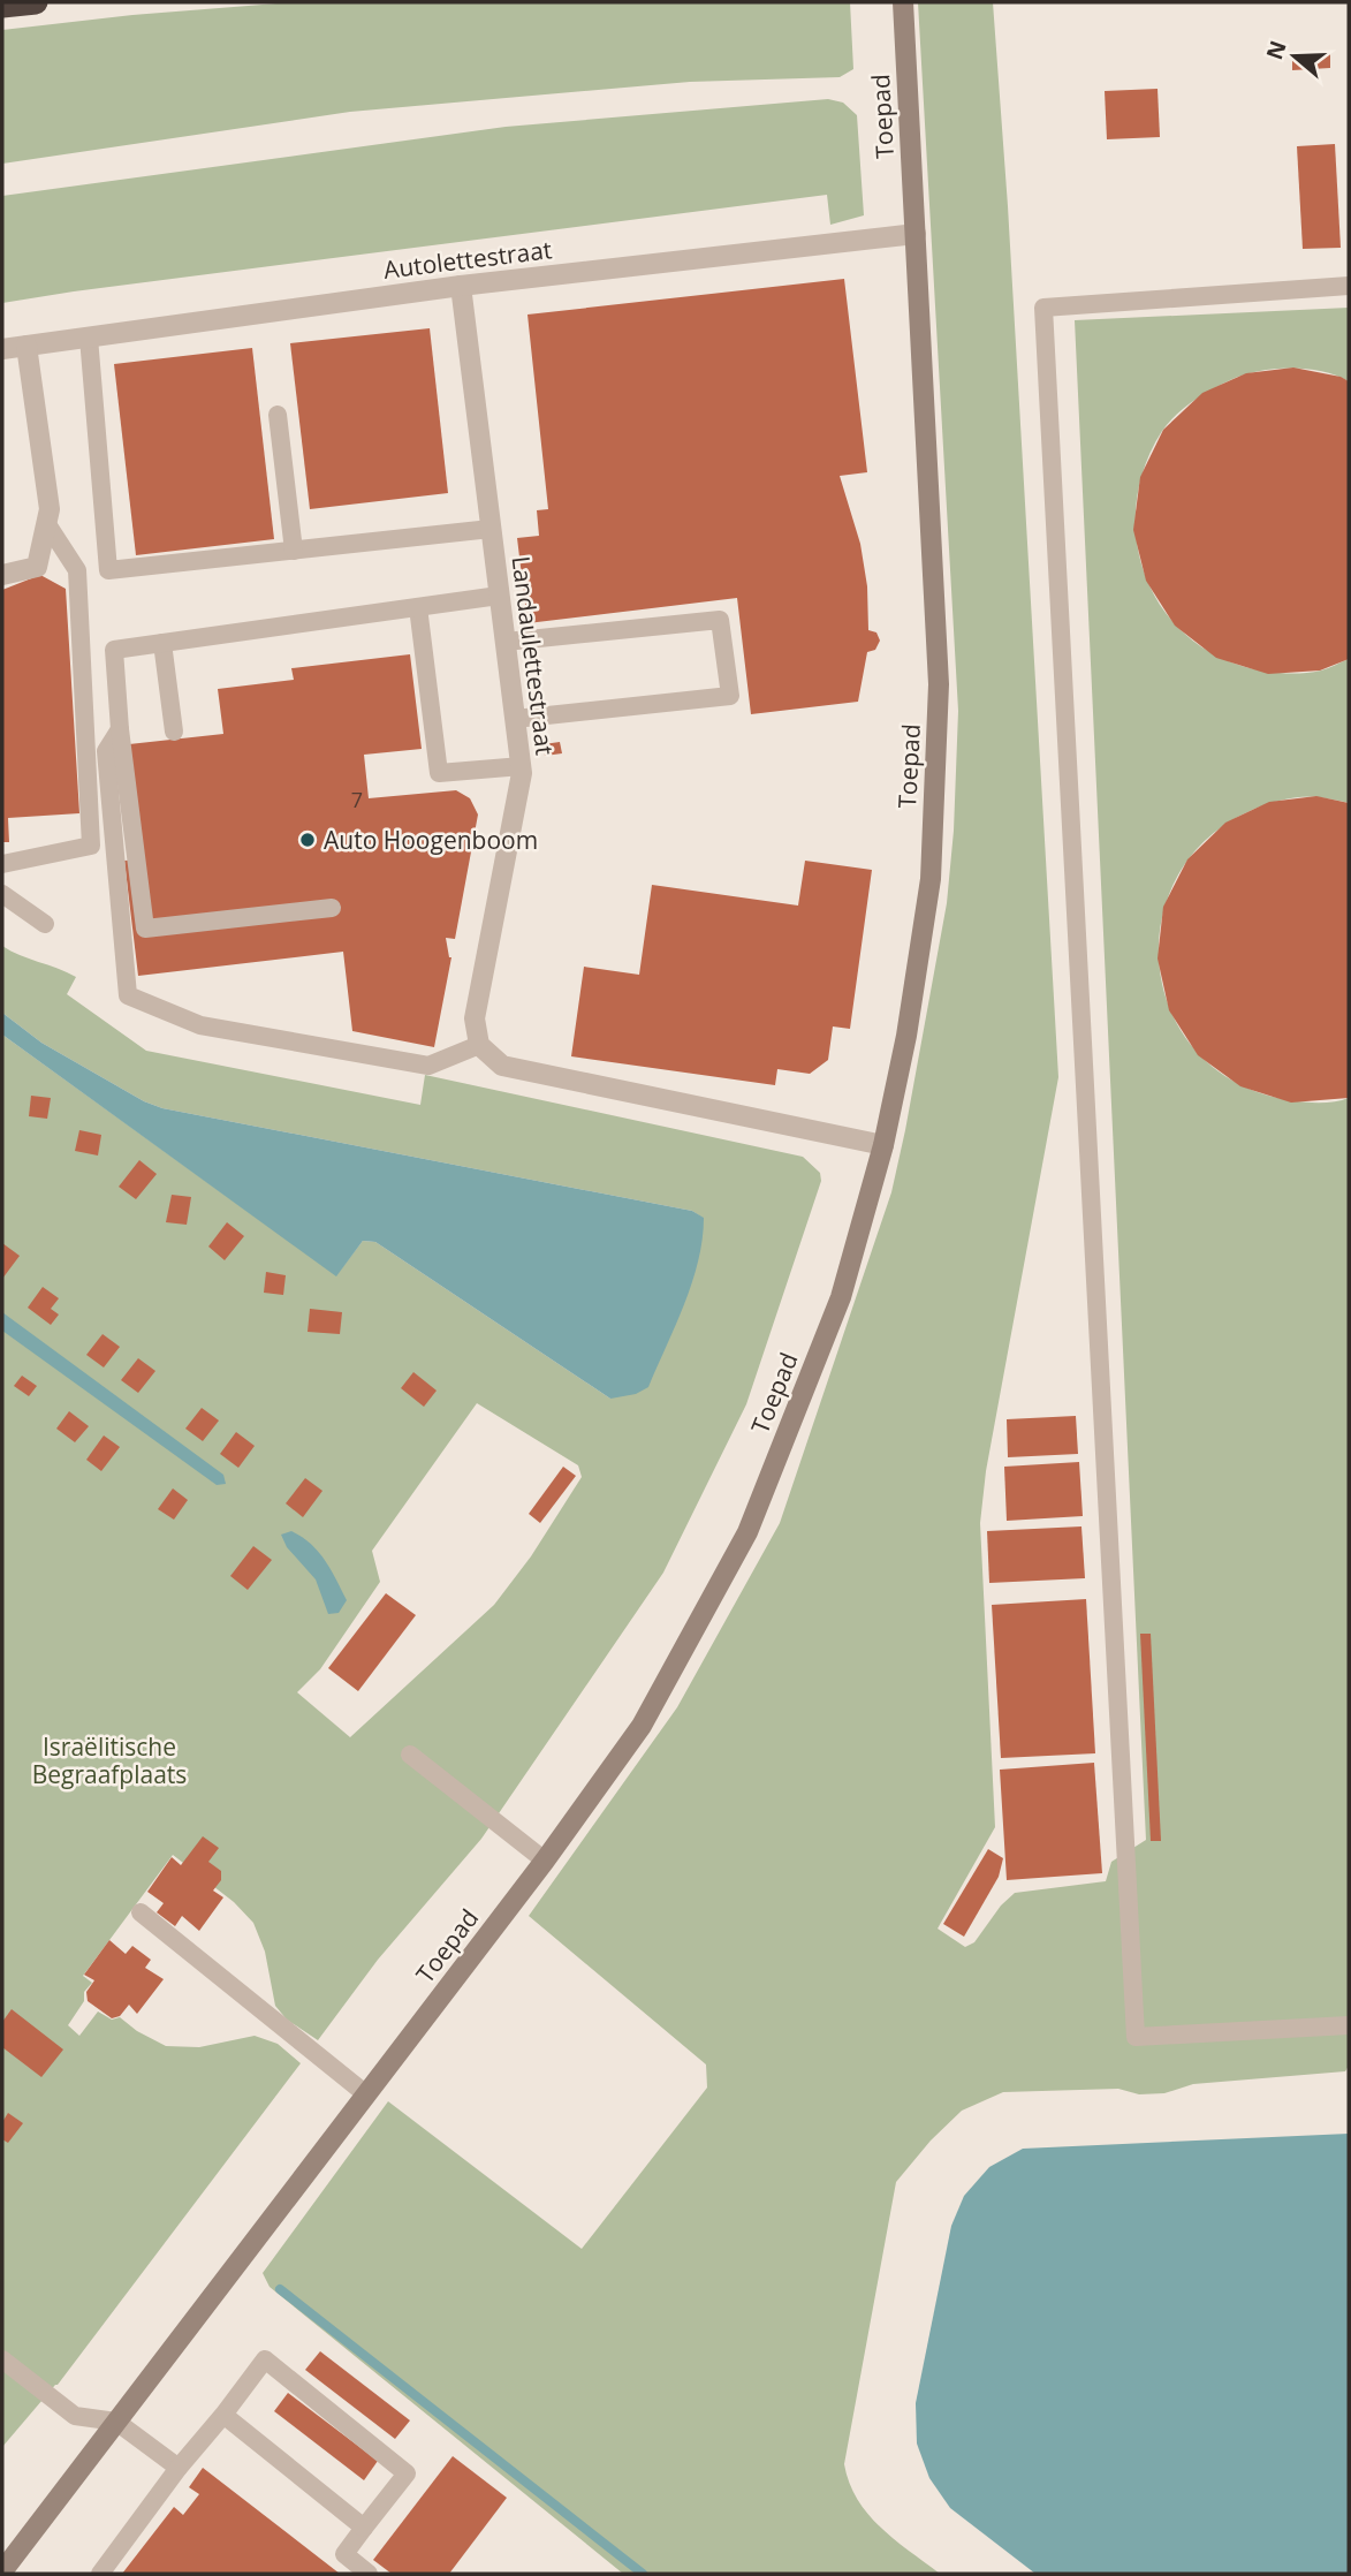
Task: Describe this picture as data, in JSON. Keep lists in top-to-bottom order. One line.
{"streets":{"street":["Toepad","Autolettestraat","Landaulettestraat"]},"crossings":[["Toepad","Autolettestraat"],["Autolettestraat","Landaulettestraat"]],"parks":["Israëlitische Begraafplaats"],"places":["Auto Hoogenboom"],"house_numbers":["7"],"north":"left"}
